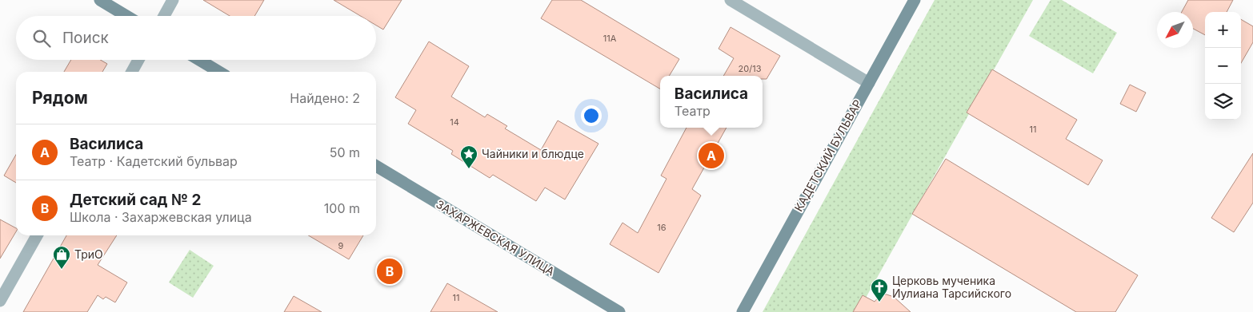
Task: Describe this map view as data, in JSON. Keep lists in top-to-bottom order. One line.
{"streets":{"street":["КАДЕТСКИЙ БУЛЬВАР","ЗАХАРЖЕВСКАЯ УЛИЦА"]},"places":{"place":["Чайники и блюдце"],"shop":["ТриО"],"church":["Церковь мученика Иулиана Тарсийского"]},"house_numbers":["11А","20/13","14","11","16","9","11"],"north":"bottom left","page":{"map_buttons":["+","−"],"search":"Поиск","heading":["Рядом","Найдено: 2"],"popup":["Василиса","Театр"],"list":[{"mark":"A","name":"Василиса","note":"Театр · Кадетский бульвар","value":"50 m"},{"mark":"B","name":"Детский сад № 2","note":"Школа · Захаржевская улица","value":"100 m"}],"pins":["A","B"]}}
